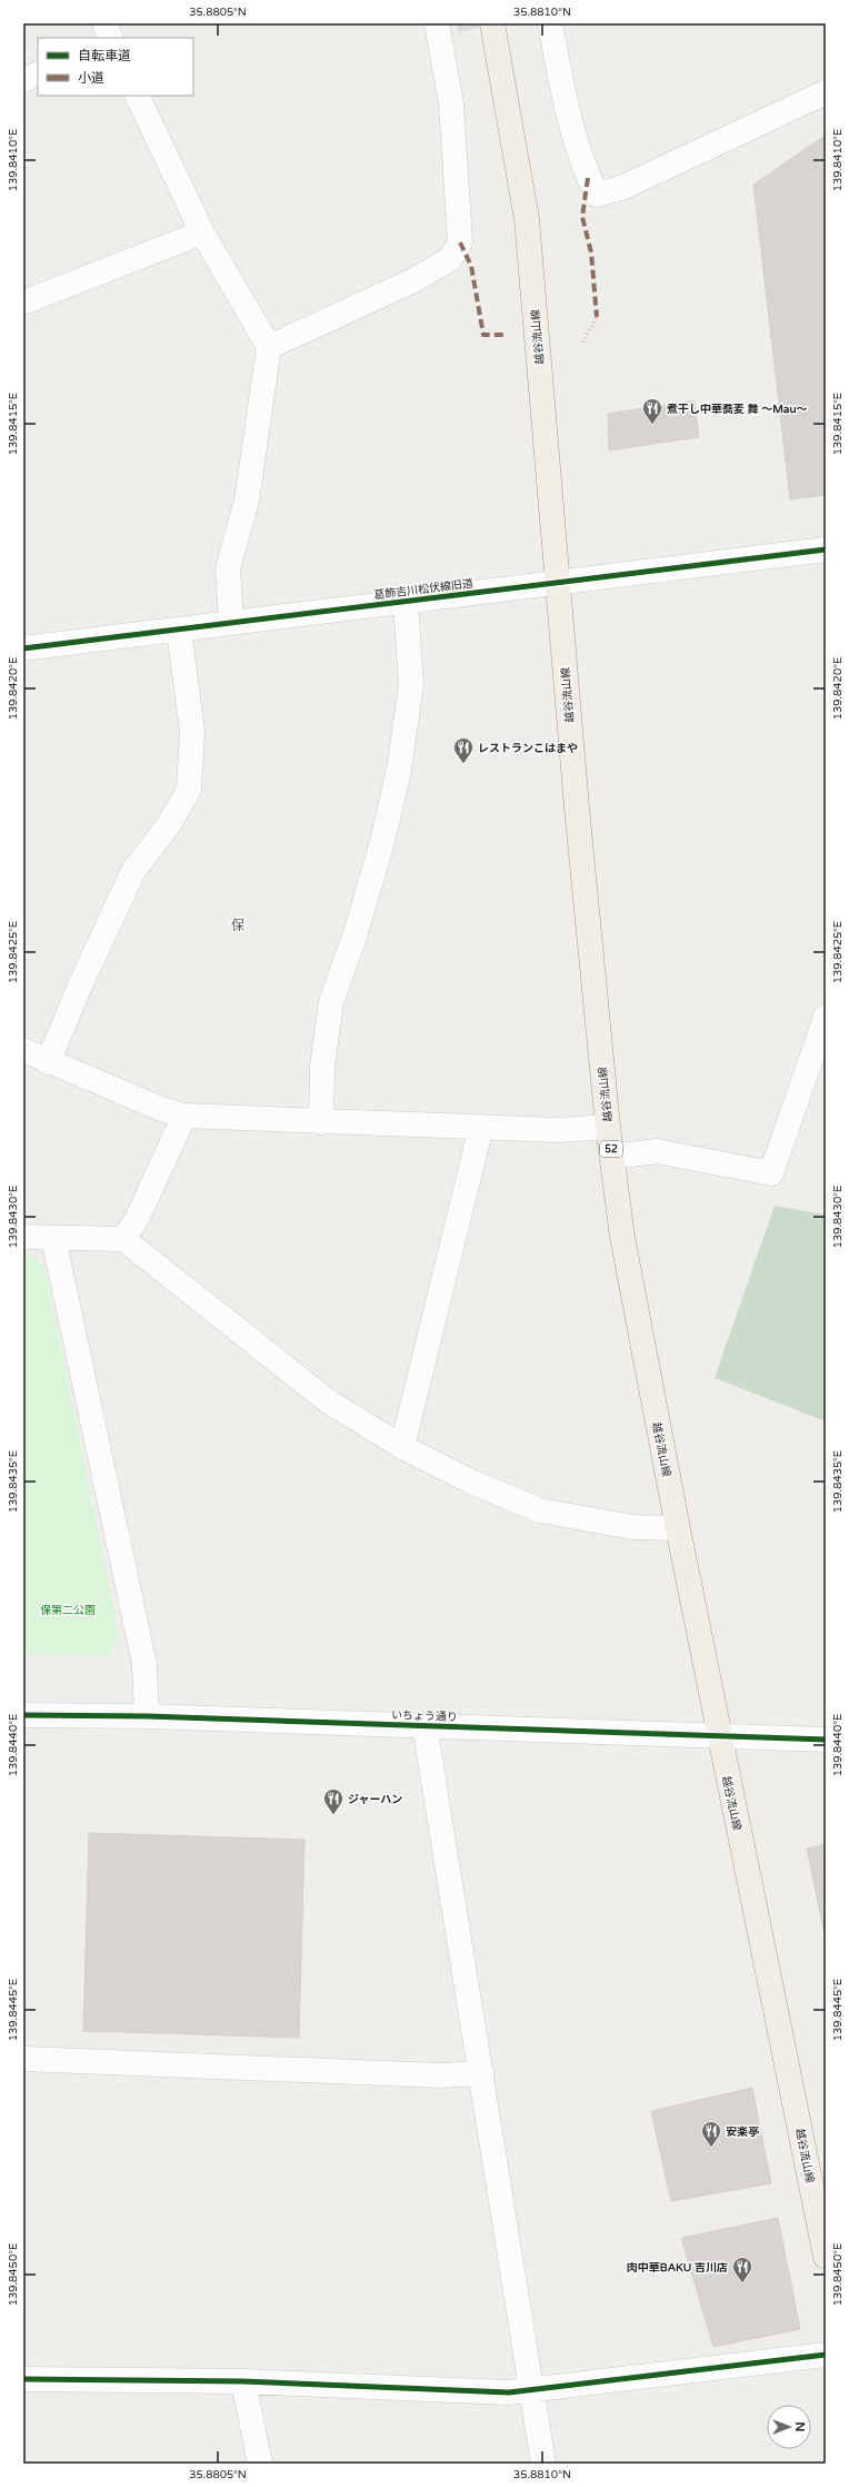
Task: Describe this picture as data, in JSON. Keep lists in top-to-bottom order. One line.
{"streets":{"main road":["越谷流山線","52"],"street":["葛飾吉川松伏線旧道","いちょう通り"]},"crossings":[["越谷流山線","葛飾吉川松伏線旧道"],["越谷流山線","いちょう通り"]],"districts":["保"],"parks":["保第二公園"],"places":{"restaurant":["煮干し中華蕎麦 舞 〜Mau〜","レストランこはまや","ジャーハン","安楽亭","肉中華BAKU 吉川店"]},"legend":["自転車道","小道"],"north":"right","coordinates":["35.8805°N","35.8810°N","139.8410°E","139.8415°E","139.8420°E","139.8425°E","139.8430°E","139.8435°E","139.8440°E","139.8445°E","139.8450°E"]}
